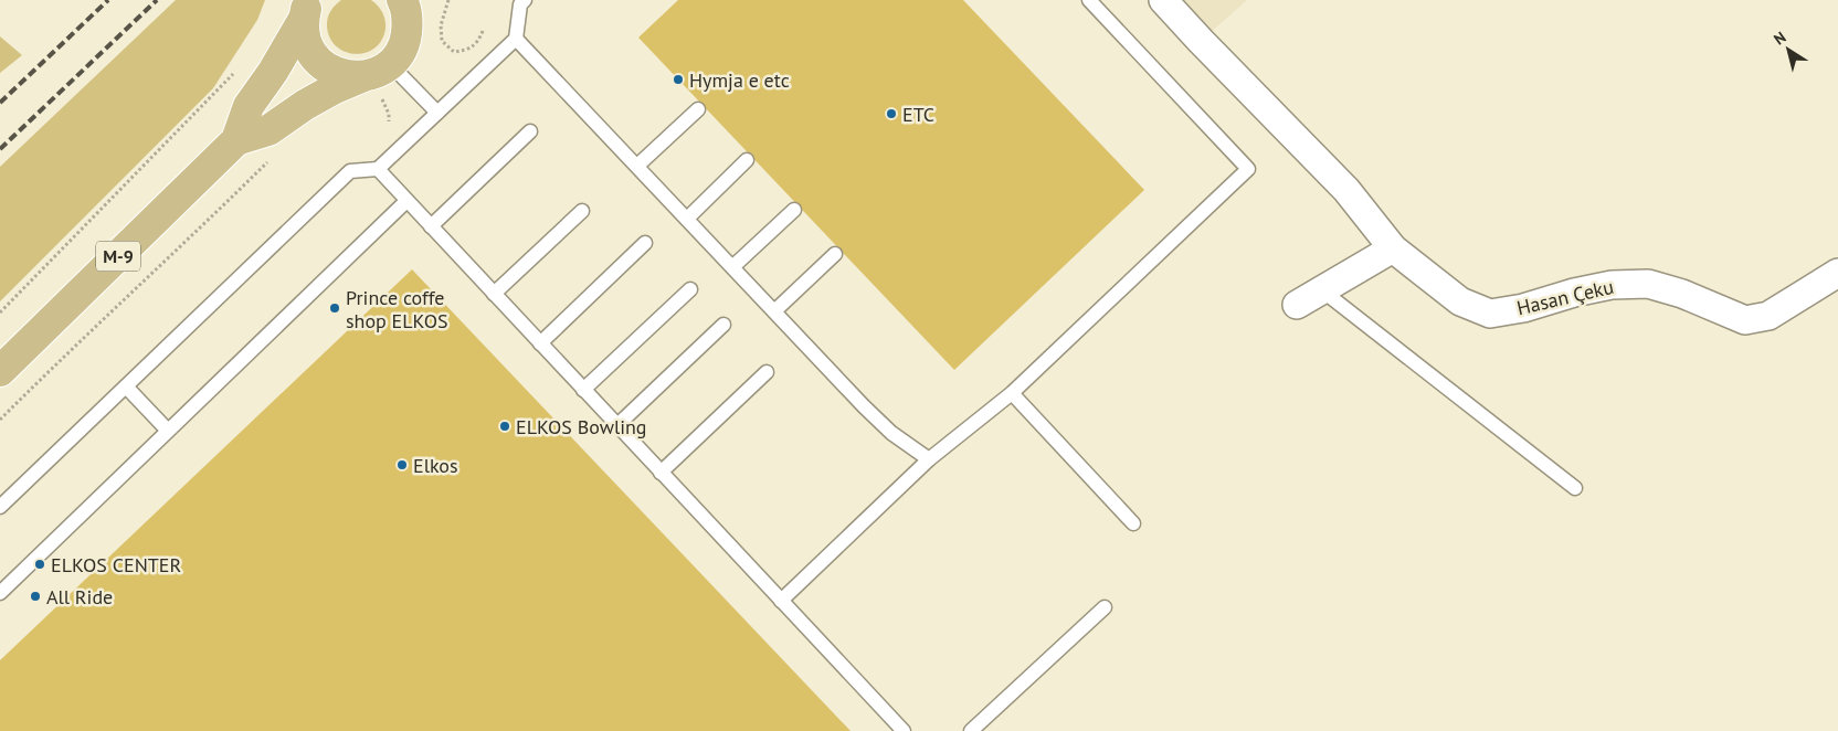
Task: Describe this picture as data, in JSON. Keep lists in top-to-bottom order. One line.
{"streets":{"main road":["M-9"],"street":["Hasan Çeku"]},"places":["Hymja e etc","ETC","Prince coffe shop ELKOS","ELKOS Bowling","Elkos","ELKOS CENTER","All Ride"],"north":"top left"}
